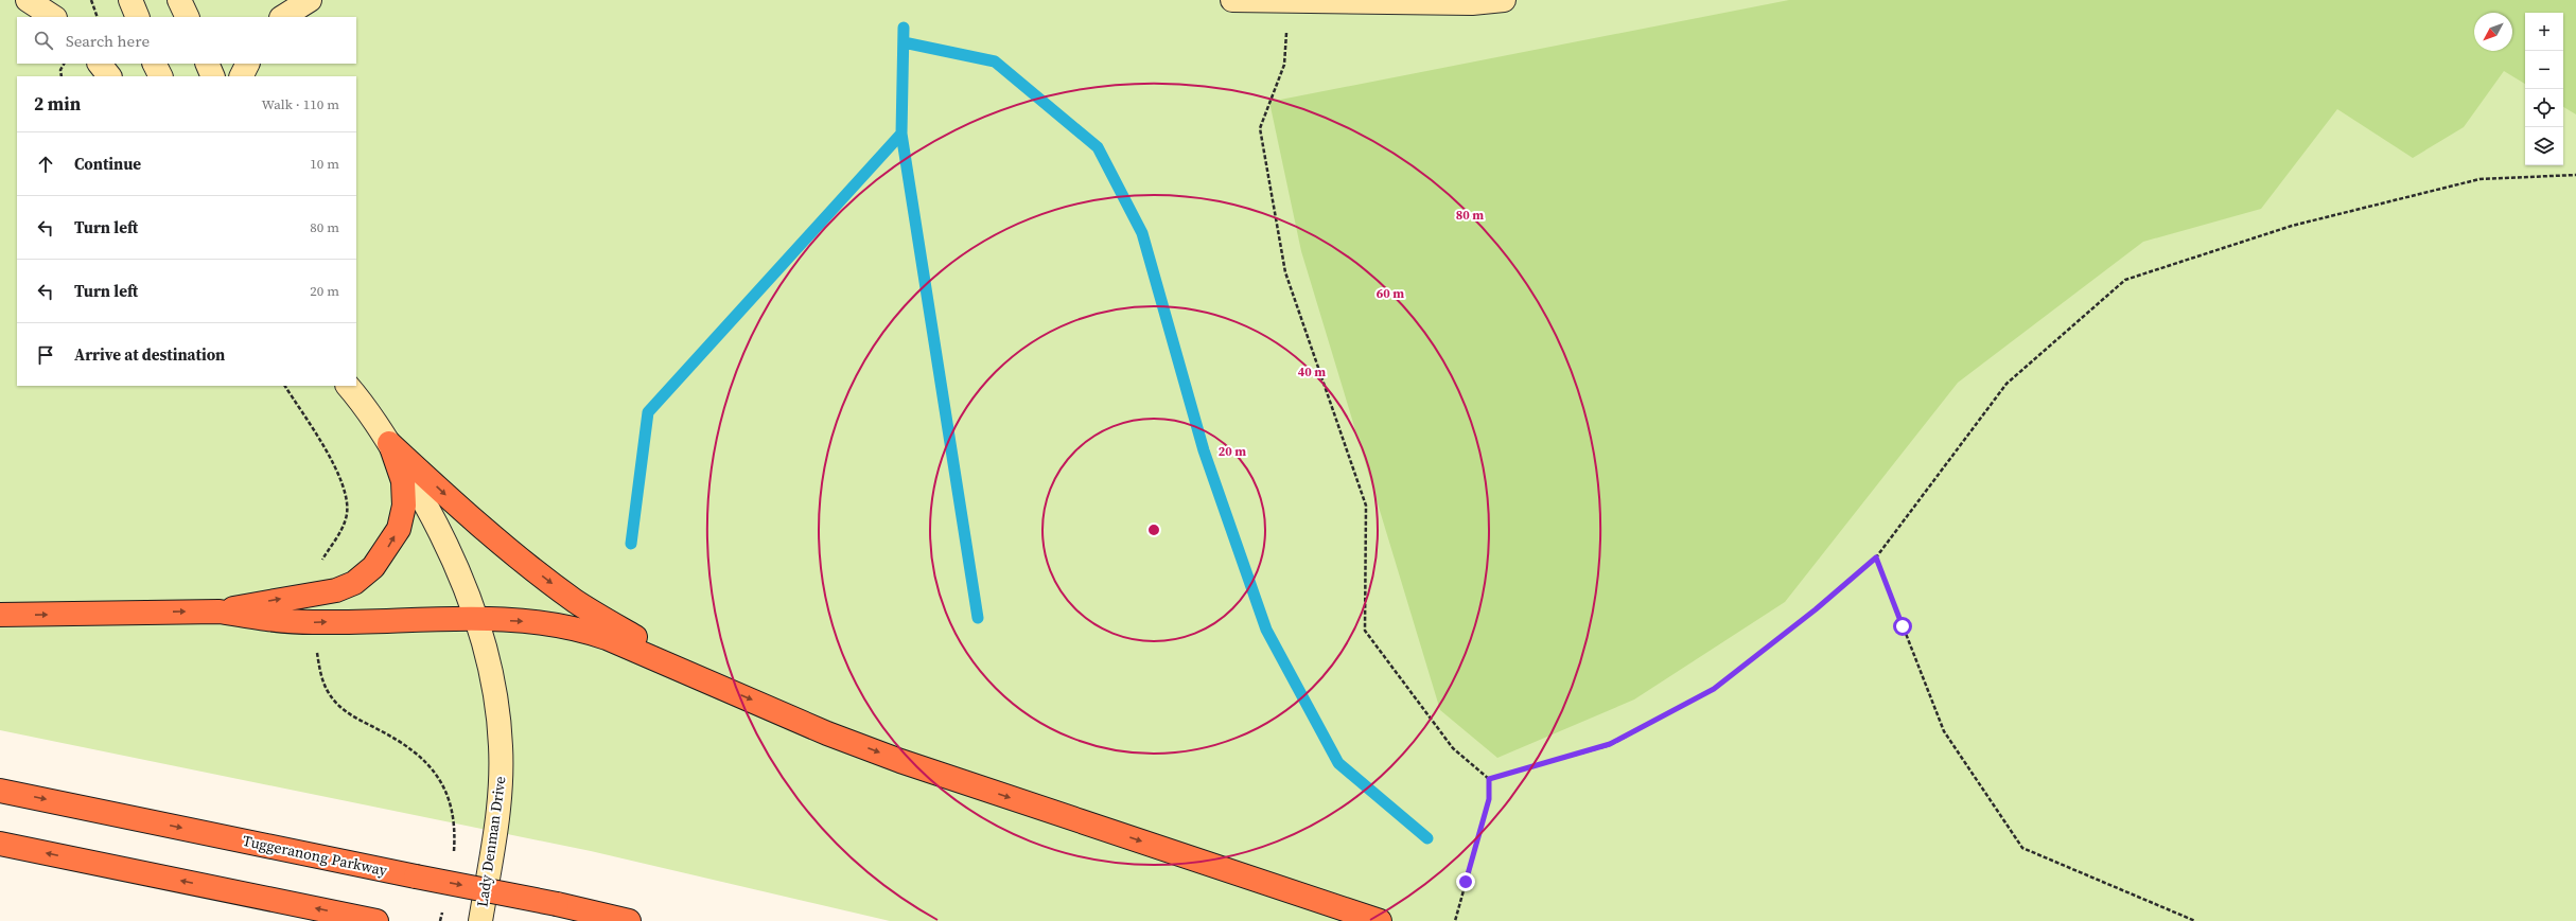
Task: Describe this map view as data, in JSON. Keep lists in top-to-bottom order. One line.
{"streets":{"highway":["Tuggeranong Parkway"],"street":["Lady Denman Drive"]},"north":"bottom left","page":{"map_buttons":["+","−"],"search":"Search here","heading":["2 min","Walk · 110 m"],"list":[["Continue","10 m"],["Turn left","80 m"],["Turn left","20 m"],"Arrive at destination"]},"rings":["80 m","60 m","40 m","20 m"]}
